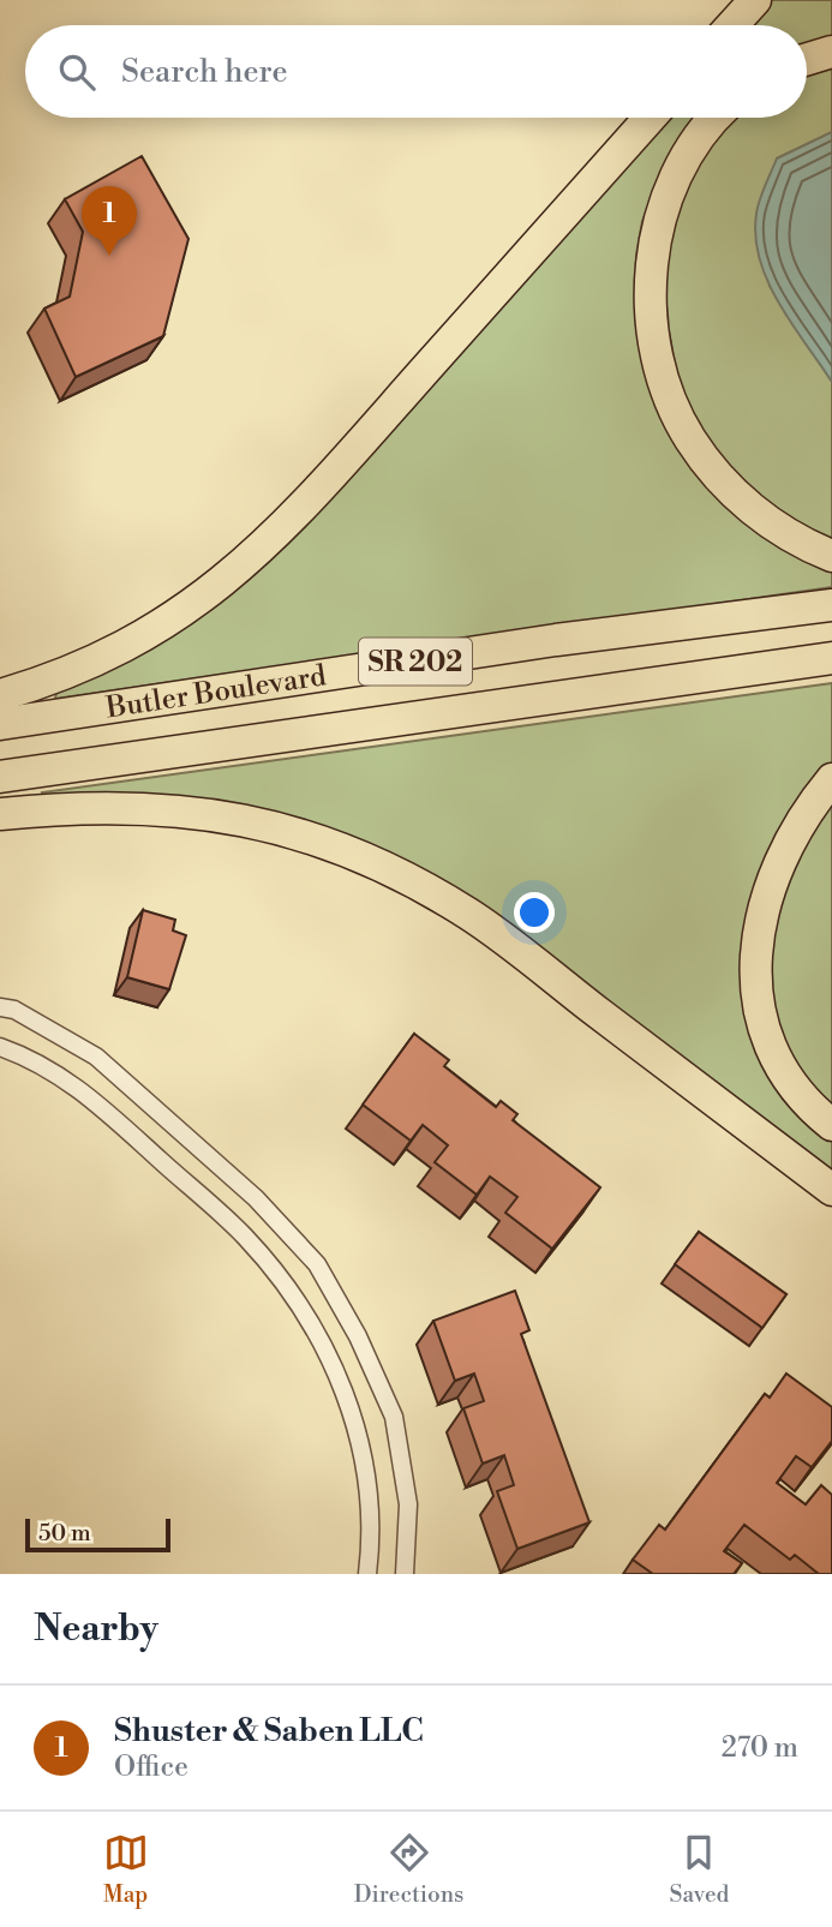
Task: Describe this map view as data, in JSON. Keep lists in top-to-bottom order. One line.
{"streets":{"highway":["SR 202","Butler Boulevard"]},"scale_bar":"50 m","page":{"search":"Search here","pins":"1","scale":"50 m","heading":"Nearby","list":[{"mark":"1","name":"Shuster & Saben LLC","note":"Office","value":"270 m"}],"nav":["Map","Directions","Saved"]}}
